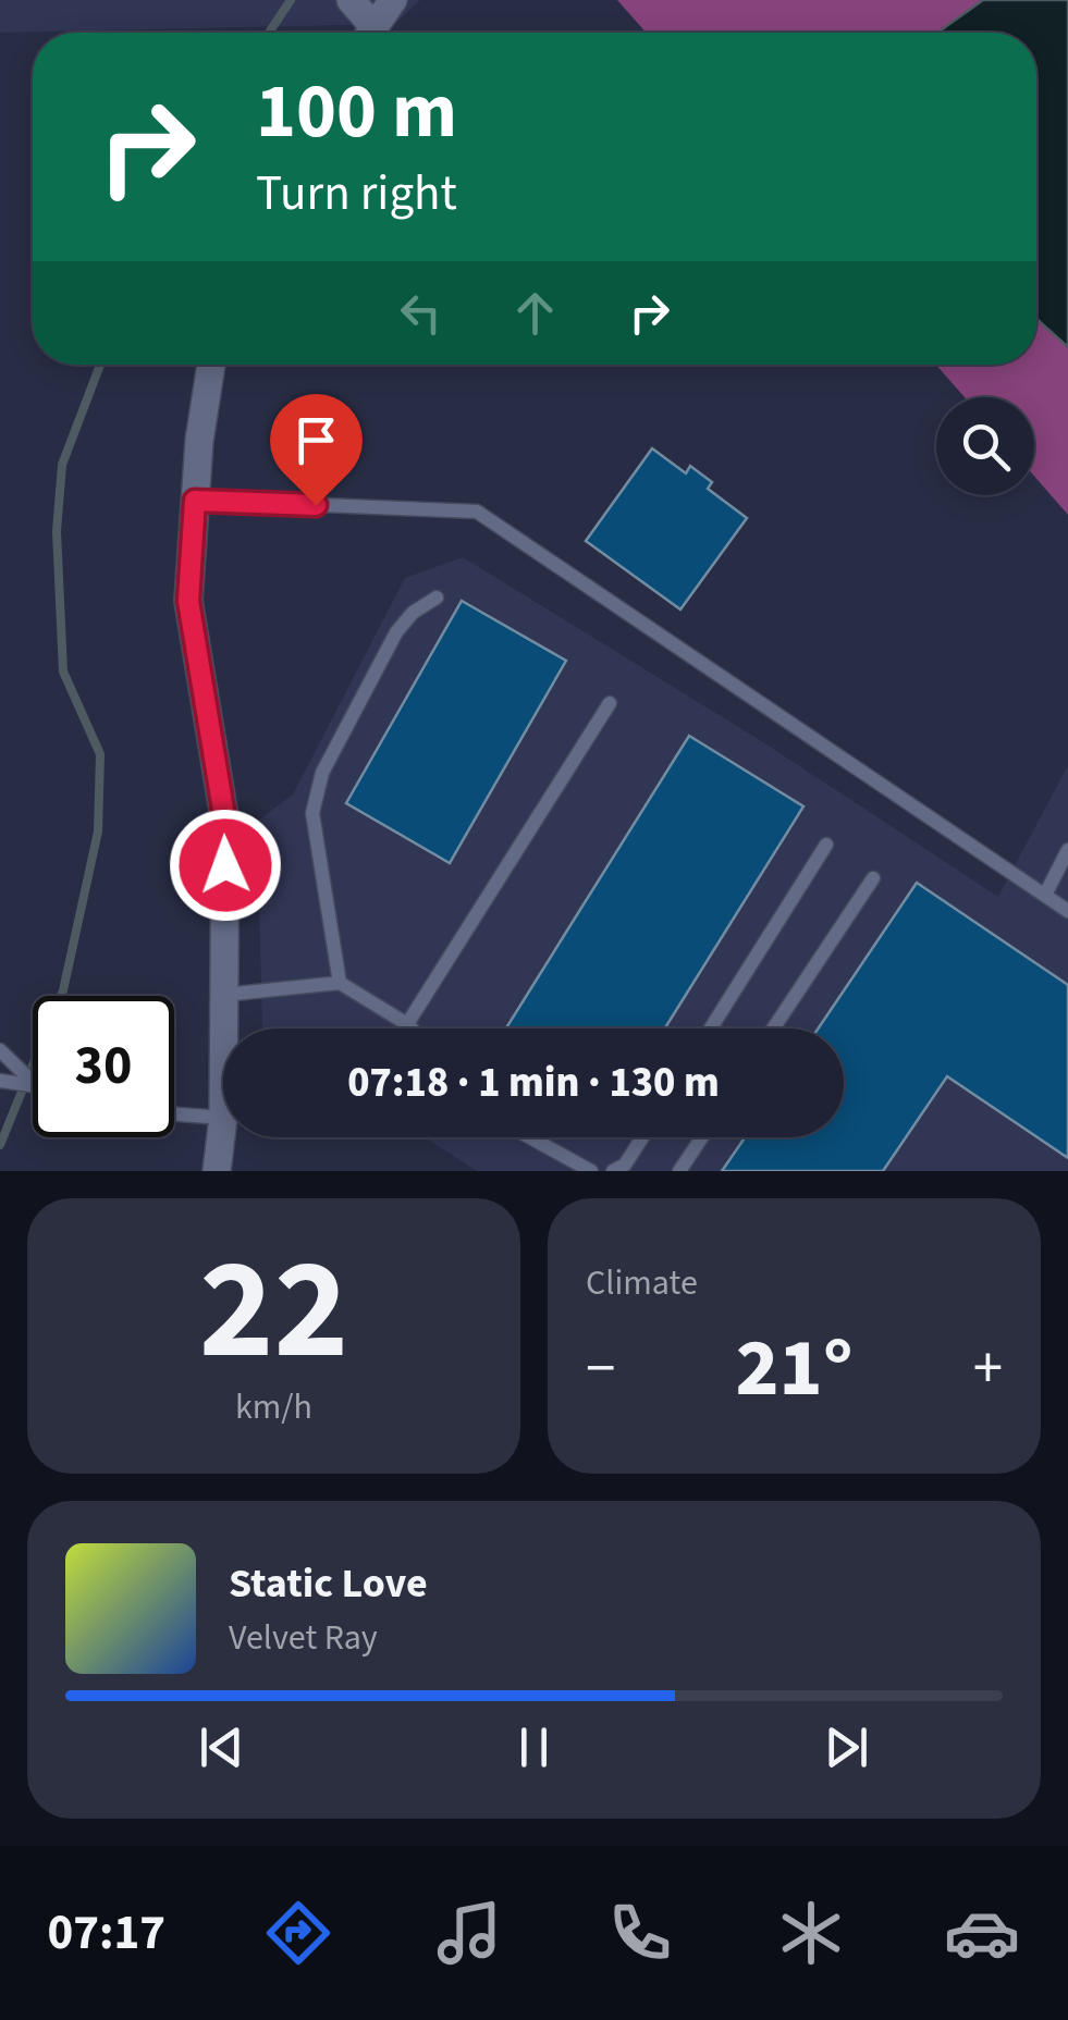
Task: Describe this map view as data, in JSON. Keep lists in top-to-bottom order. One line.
{"page":{"turn":["100 m","Turn right"],"limit":"30","trip":"07:18 · 1 min · 130 m","tile":[["22","km/h"],"Climate"],"heat":["−","21°","+"],"song":["Static Love","Velvet Ray"],"tabs":"07:17"}}
